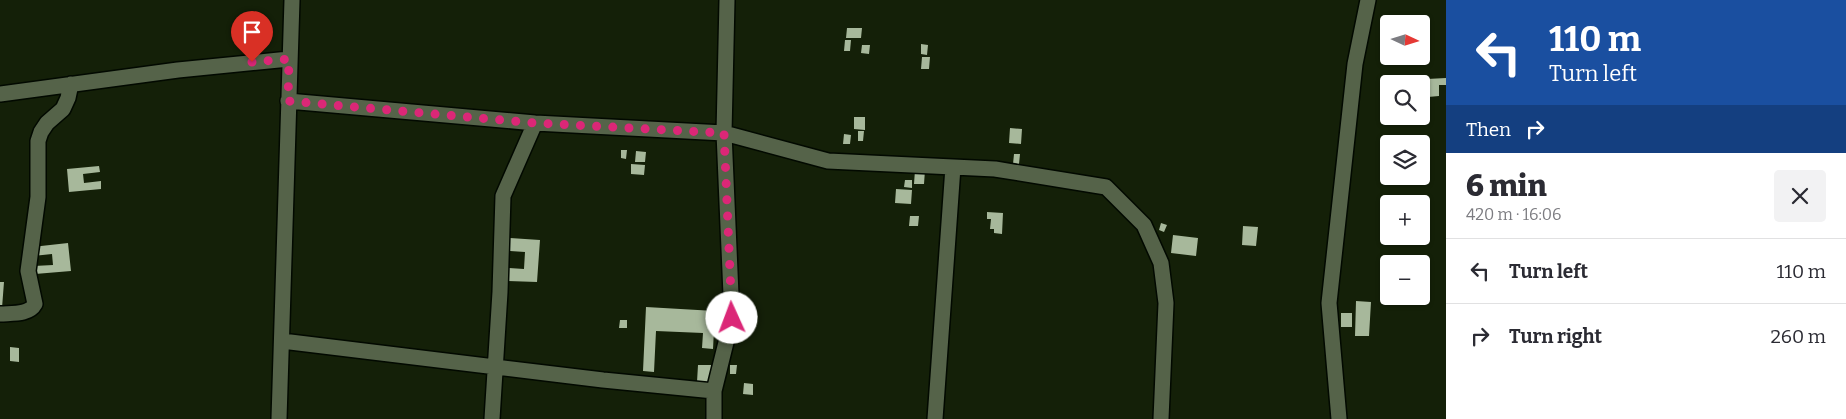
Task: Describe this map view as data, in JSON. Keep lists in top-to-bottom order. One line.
{"north":"right","page":{"turn":["110 m","Turn left"],"map_buttons":["+","−"],"then":"Then","heading":["6 min","420 m · 16:06"],"list":[{"name":"Turn left","value":"110 m"},{"name":"Turn right","value":"260 m"}]}}
